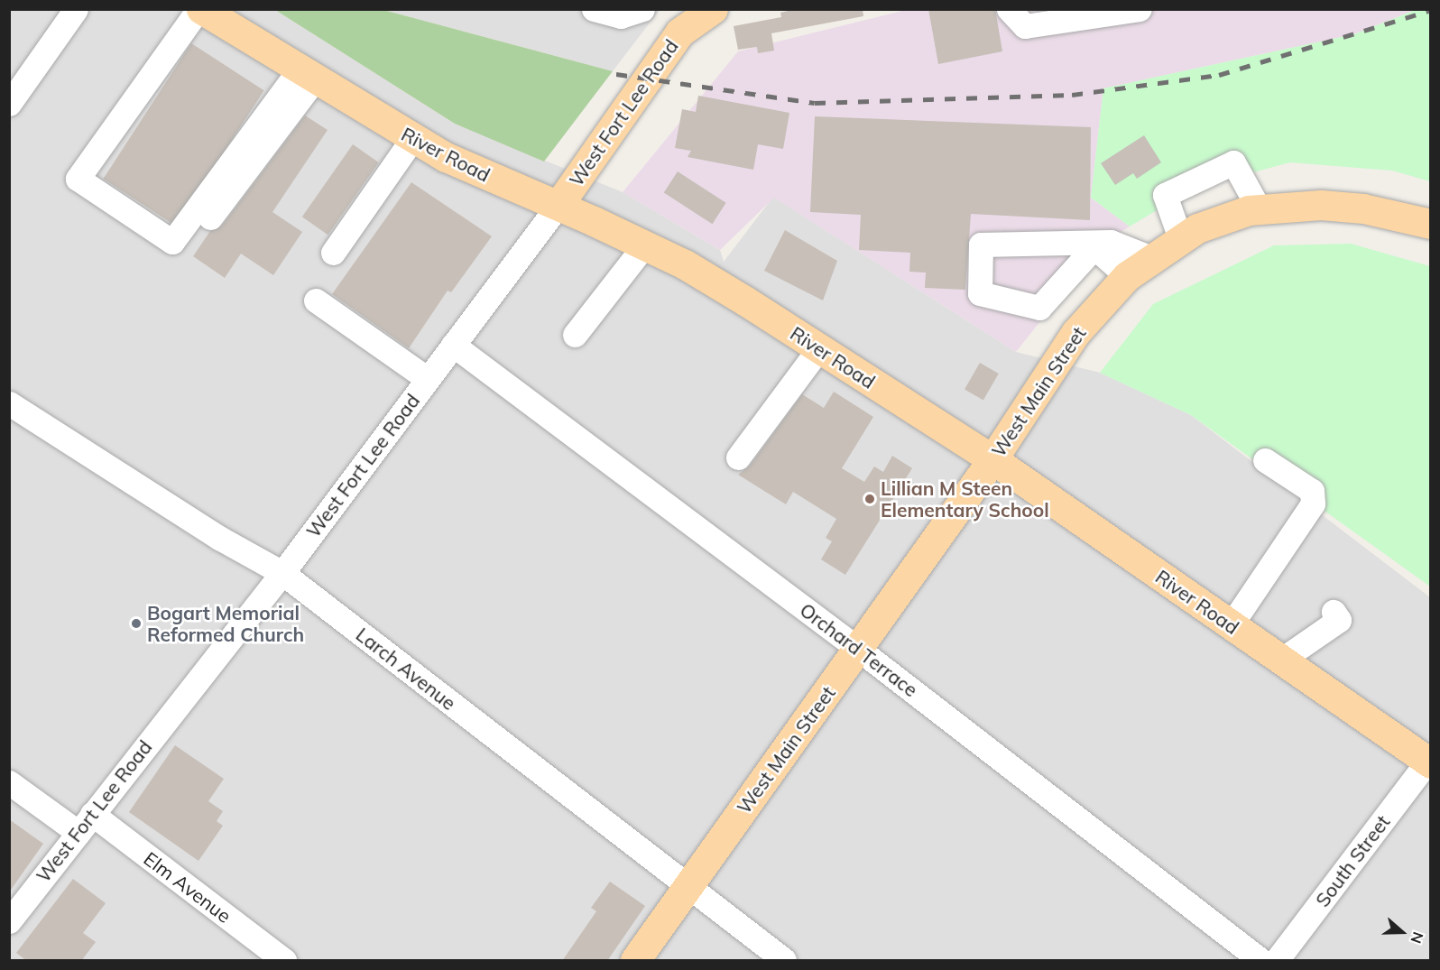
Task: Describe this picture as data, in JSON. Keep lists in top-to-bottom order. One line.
{"streets":{"main road":["West Fort Lee Road","River Road","West Main Street"],"street":["Orchard Terrace","Larch Avenue","South Street","Elm Avenue"]},"crossings":[["West Fort Lee Road","River Road"],["West Fort Lee Road","Orchard Terrace"],["West Fort Lee Road","Larch Avenue"],["West Fort Lee Road","Elm Avenue"],["River Road","West Main Street"],["River Road","South Street"],["West Main Street","Orchard Terrace"],["West Main Street","Larch Avenue"]],"places":["Lillian M Steen Elementary School","Bogart Memorial Reformed Church"],"north":"right"}
